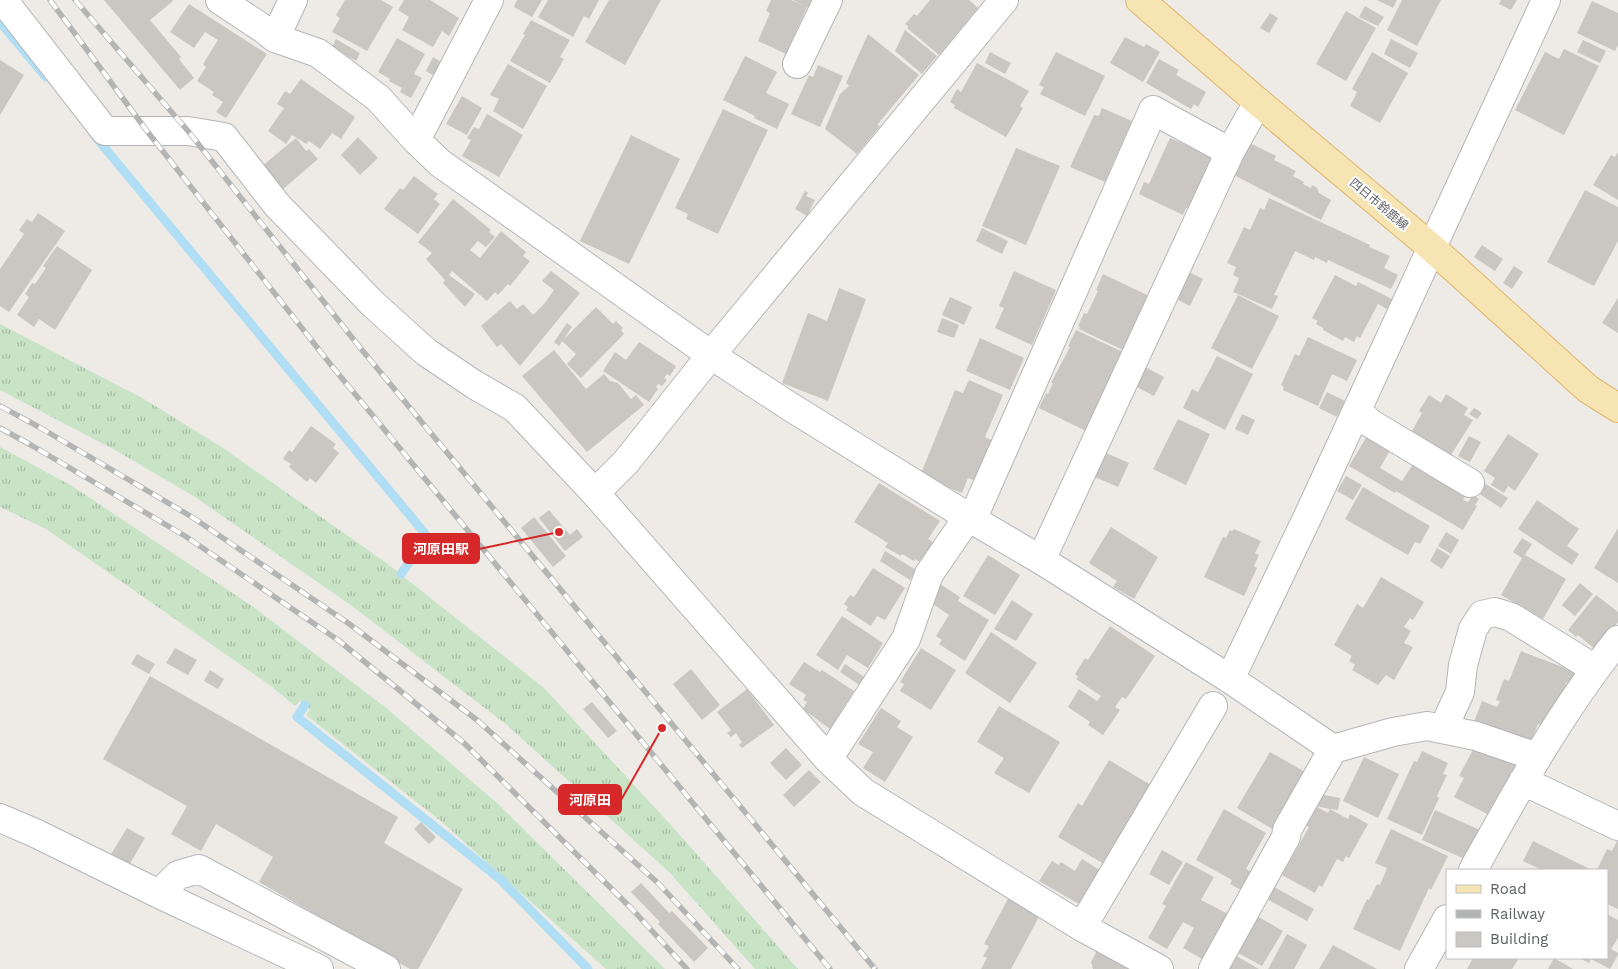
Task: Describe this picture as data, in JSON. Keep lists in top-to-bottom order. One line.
{"streets":{"main road":["四日市鈴鹿線"]},"places":["河原田駅","河原田"],"legend":["Road","Railway","Building"]}
